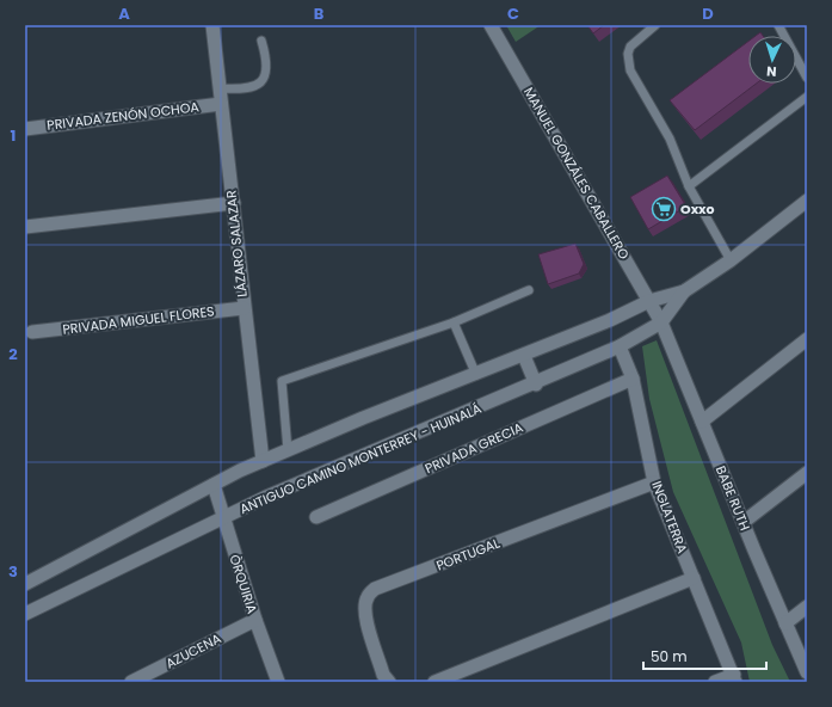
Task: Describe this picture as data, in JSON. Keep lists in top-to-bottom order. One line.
{"streets":{"street":["PRIVADA ZENÓN OCHOA","MANUEL GONZÁLES CABALLERO","LÁZARO SALAZAR","PRIVADA MIGUEL FLORES","PRIVADA GRECIA","ANTIGUO CAMINO MONTERREY - HUINALÁ","BABE RUTH","INGLATERRA","PORTUGAL","ÒRQUIRIA","AZUCENA"]},"crossings":[["PRIVADA ZENÓN OCHOA","LÁZARO SALAZAR"],["MANUEL GONZÁLES CABALLERO","ANTIGUO CAMINO MONTERREY - HUINALÁ"],["MANUEL GONZÁLES CABALLERO","BABE RUTH"],["LÁZARO SALAZAR","PRIVADA MIGUEL FLORES"],["LÁZARO SALAZAR","ANTIGUO CAMINO MONTERREY - HUINALÁ"],["PRIVADA GRECIA","INGLATERRA"],["ANTIGUO CAMINO MONTERREY - HUINALÁ","BABE RUTH"],["ANTIGUO CAMINO MONTERREY - HUINALÁ","INGLATERRA"],["ANTIGUO CAMINO MONTERREY - HUINALÁ","ÒRQUIRIA"],["INGLATERRA","PORTUGAL"],["ÒRQUIRIA","AZUCENA"]],"places":{"supermarket":["Oxxo"]},"scale_bar":"50 m","north":"bottom","grid":{"columns":["A","B","C","D"],"rows":["1","2","3"]}}
